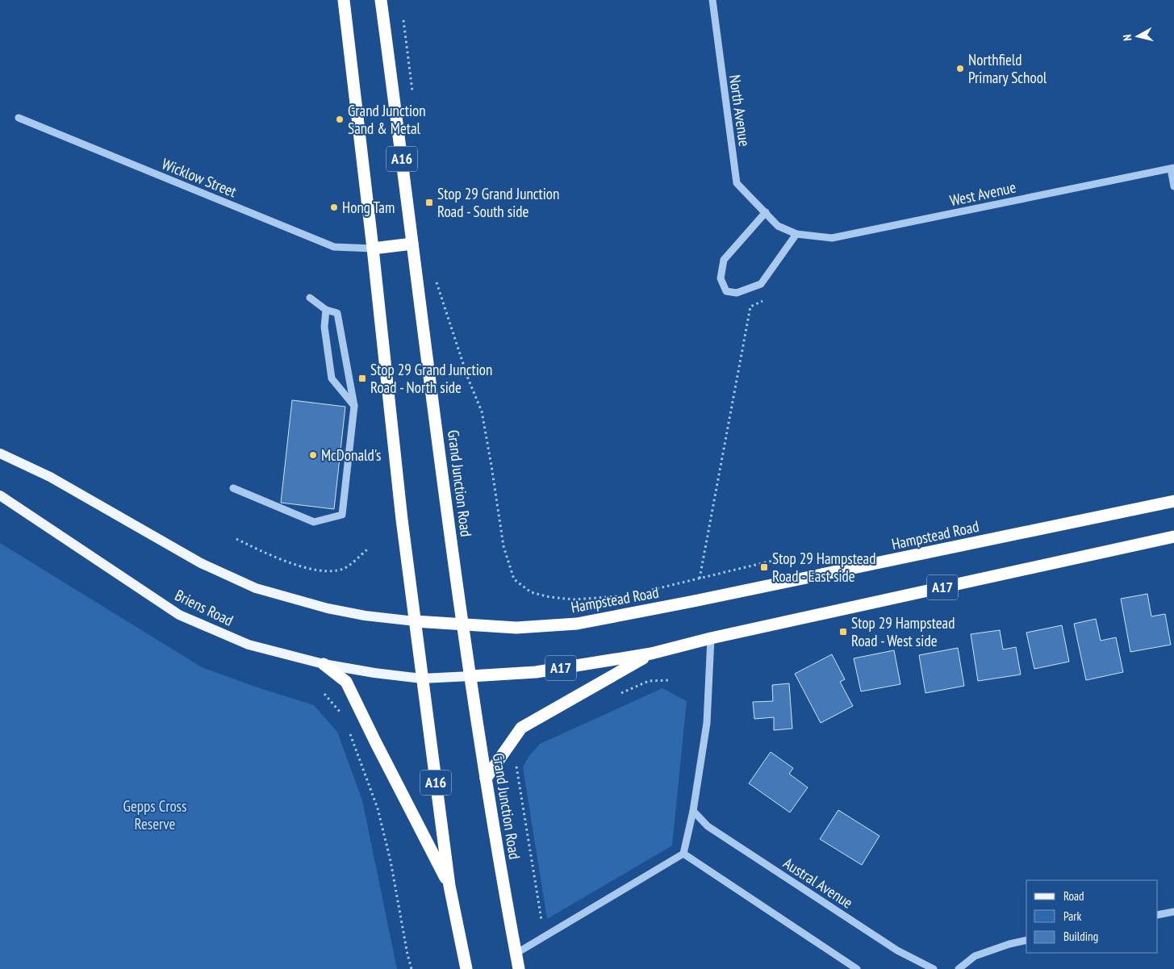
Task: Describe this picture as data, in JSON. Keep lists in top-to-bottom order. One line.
{"streets":{"highway":["A16","Grand Junction Road","Hampstead Road","A17"],"main road":["Briens Road"],"street":["North Avenue","Wicklow Street","West Avenue","Austral Avenue"]},"crossings":[["North Avenue","West Avenue"],["A16","Wicklow Street"],["A16","A17"],["A16","Briens Road"],["Grand Junction Road","Hampstead Road"],["Grand Junction Road","A17"],["Hampstead Road","A17"],["A17","Briens Road"]],"parks":["Gepps Cross Reserve"],"places":{"other":["Northfield Primary School","Grand Junction Sand & Metal","Hong Tam","McDonald's"],"transit":["Stop 29 Grand Junction Road - South side","Stop 29 Grand Junction Road - North side","Stop 29 Hampstead Road - East side","Stop 29 Hampstead Road - West side"]},"legend":["Road","Park","Building"],"north":"left"}
